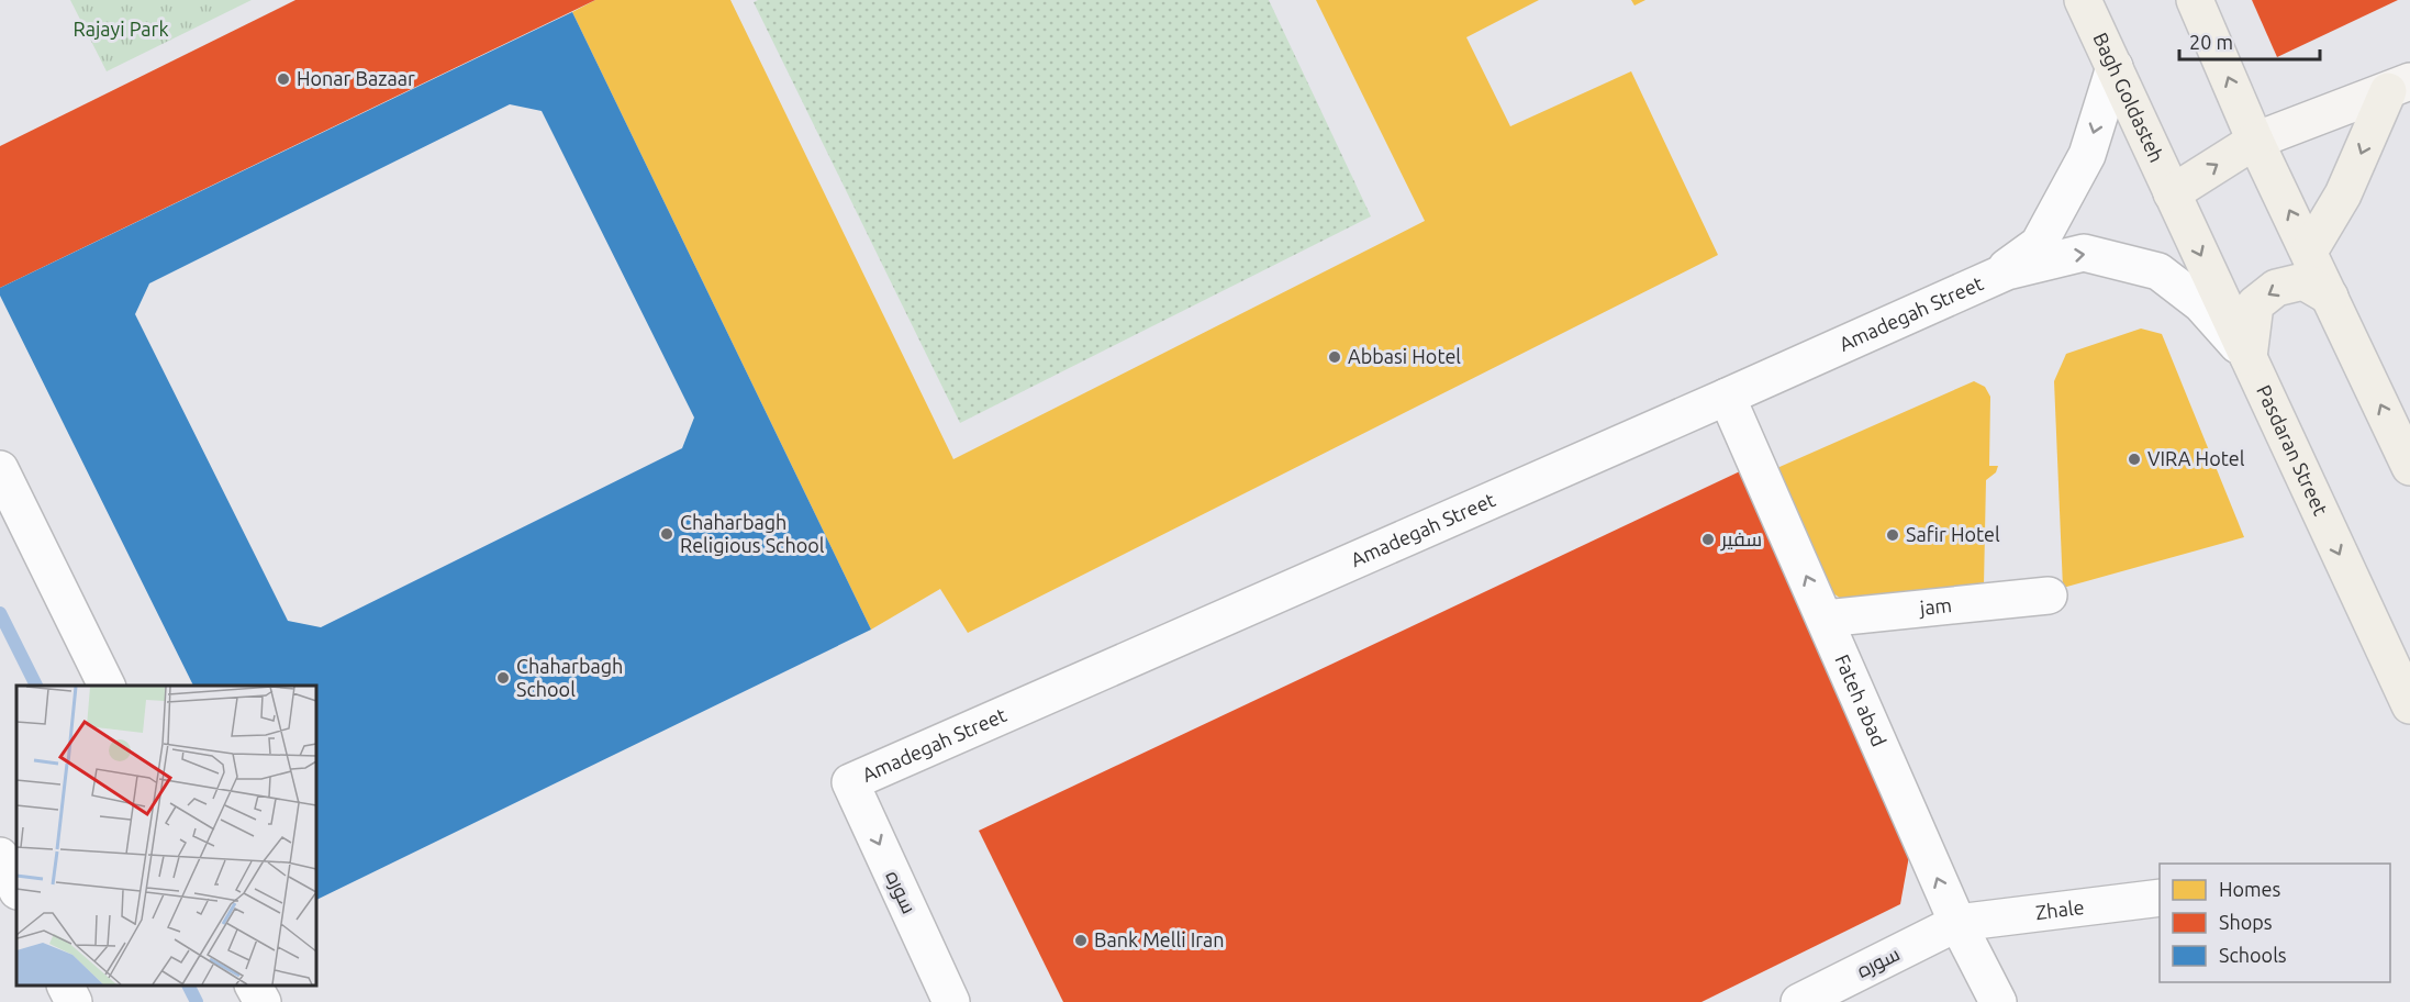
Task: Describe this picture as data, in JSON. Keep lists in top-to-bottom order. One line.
{"streets":{"main road":["Bagh Goldasteh","Pasdaran Street"],"street":["Amadegah Street","jam","Fateh abad","سوره","Zhale"]},"crossings":[["Bagh Goldasteh","Amadegah Street"],["Bagh Goldasteh","Pasdaran Street"],["Amadegah Street","Pasdaran Street"],["Amadegah Street","Fateh abad"],["Amadegah Street","سوره"],["jam","Fateh abad"],["Fateh abad","سوره"],["Fateh abad","Zhale"],["سوره","Zhale"]],"one_way":["Fateh abad","سوره"],"parks":["Rajayi Park"],"places":["Honar Bazaar","Abbasi Hotel","VIRA Hotel","Chaharbagh Religious School","Safir Hotel","سفیر","Chaharbagh School","Bank Melli Iran"],"legend":["Homes","Shops","Schools"],"scale_bar":"20 m"}
